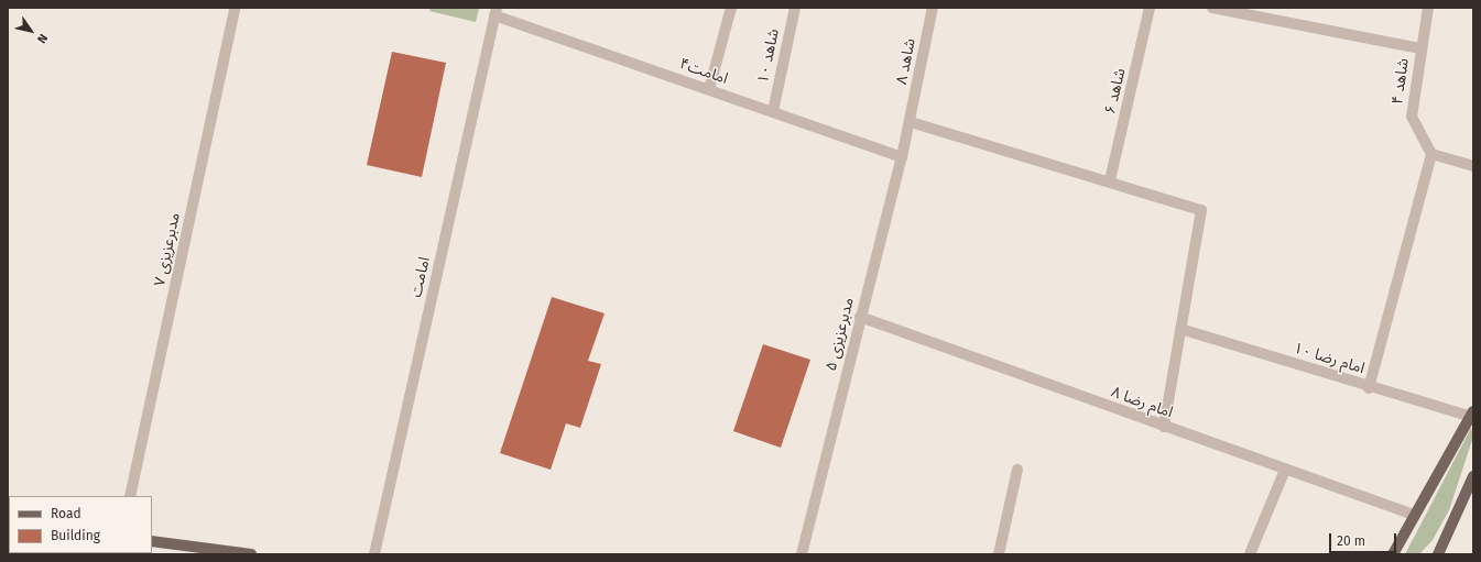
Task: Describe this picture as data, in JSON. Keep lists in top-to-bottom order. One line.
{"streets":{"street":["شاهد ۱۰","شاهد ۸","امامت۴","شاهد ۴","شاهد ۶","مدبرعزیزی ۷","امامت","مدبرعزیزی ۵","امام رضا ۱۰","امام رضا ۸"]},"crossings":[["شاهد ۱۰","امامت۴"],["شاهد ۸","مدبرعزیزی ۵"],["امامت۴","امامت"],["امامت۴","مدبرعزیزی ۵"],["مدبرعزیزی ۵","امام رضا ۸"]],"legend":["Road","Building"],"scale_bar":"20 m","north":"bottom right"}
